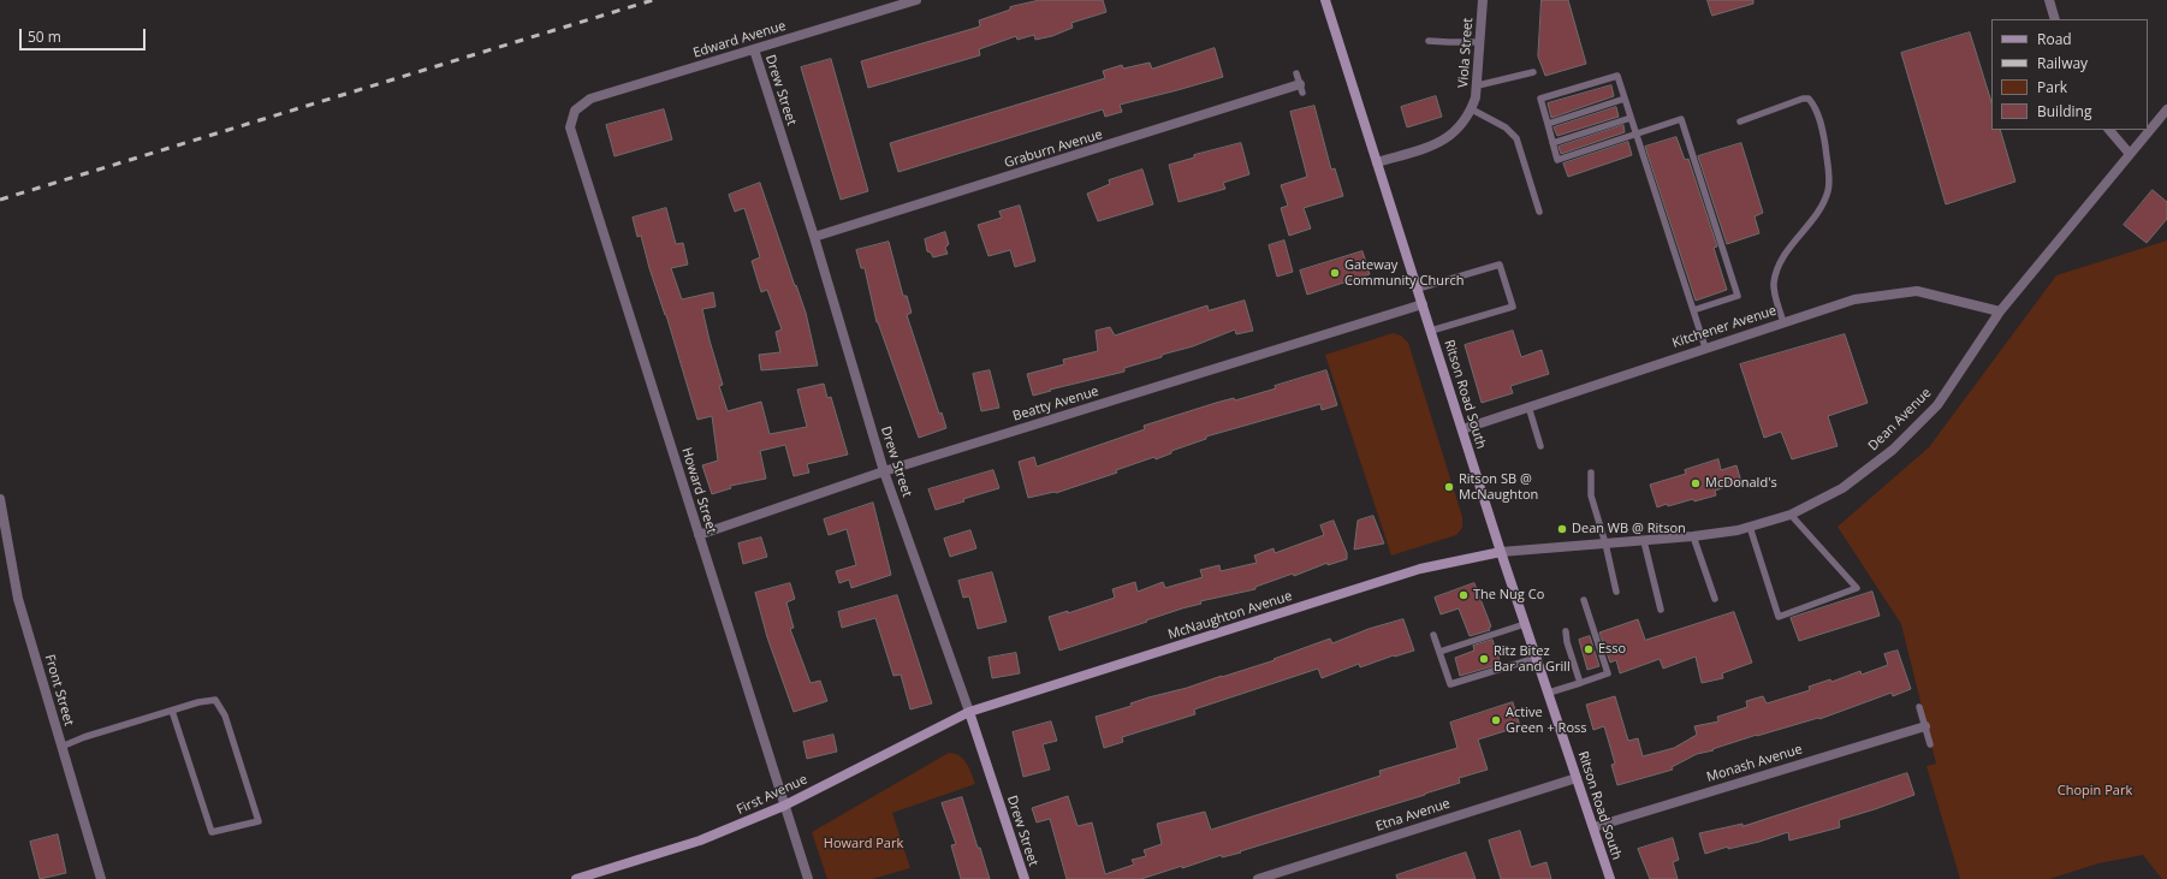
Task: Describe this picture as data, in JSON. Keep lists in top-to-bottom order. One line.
{"streets":{"main road":["Drew Street","Ritson Road South","McNaughton Avenue","First Avenue"],"street":["Edward Avenue","Viola Street","Graburn Avenue","Kitchener Avenue","Beatty Avenue","Dean Avenue","Howard Street","Front Street","Monash Avenue","Etna Avenue"]},"crossings":[["Edward Avenue","Drew Street"],["Edward Avenue","Howard Street"],["Viola Street","Ritson Road South"],["Drew Street","Graburn Avenue"],["Drew Street","Beatty Avenue"],["Drew Street","McNaughton Avenue"],["Drew Street","First Avenue"],["Kitchener Avenue","Ritson Road South"],["Kitchener Avenue","Dean Avenue"],["Ritson Road South","Beatty Avenue"],["Ritson Road South","Dean Avenue"],["Ritson Road South","McNaughton Avenue"],["Ritson Road South","Monash Avenue"],["Ritson Road South","Etna Avenue"],["Beatty Avenue","Howard Street"],["Dean Avenue","McNaughton Avenue"],["Howard Street","First Avenue"],["McNaughton Avenue","First Avenue"]],"parks":["Chopin Park","Howard Park"],"places":["Gateway Community Church","McDonald's","Ritson SB @ McNaughton","Dean WB @ Ritson","The Nug Co","Esso","Ritz Bitez Bar and Grill","Active Green + Ross"],"legend":["Road","Railway","Park","Building"],"scale_bar":"50 m"}
